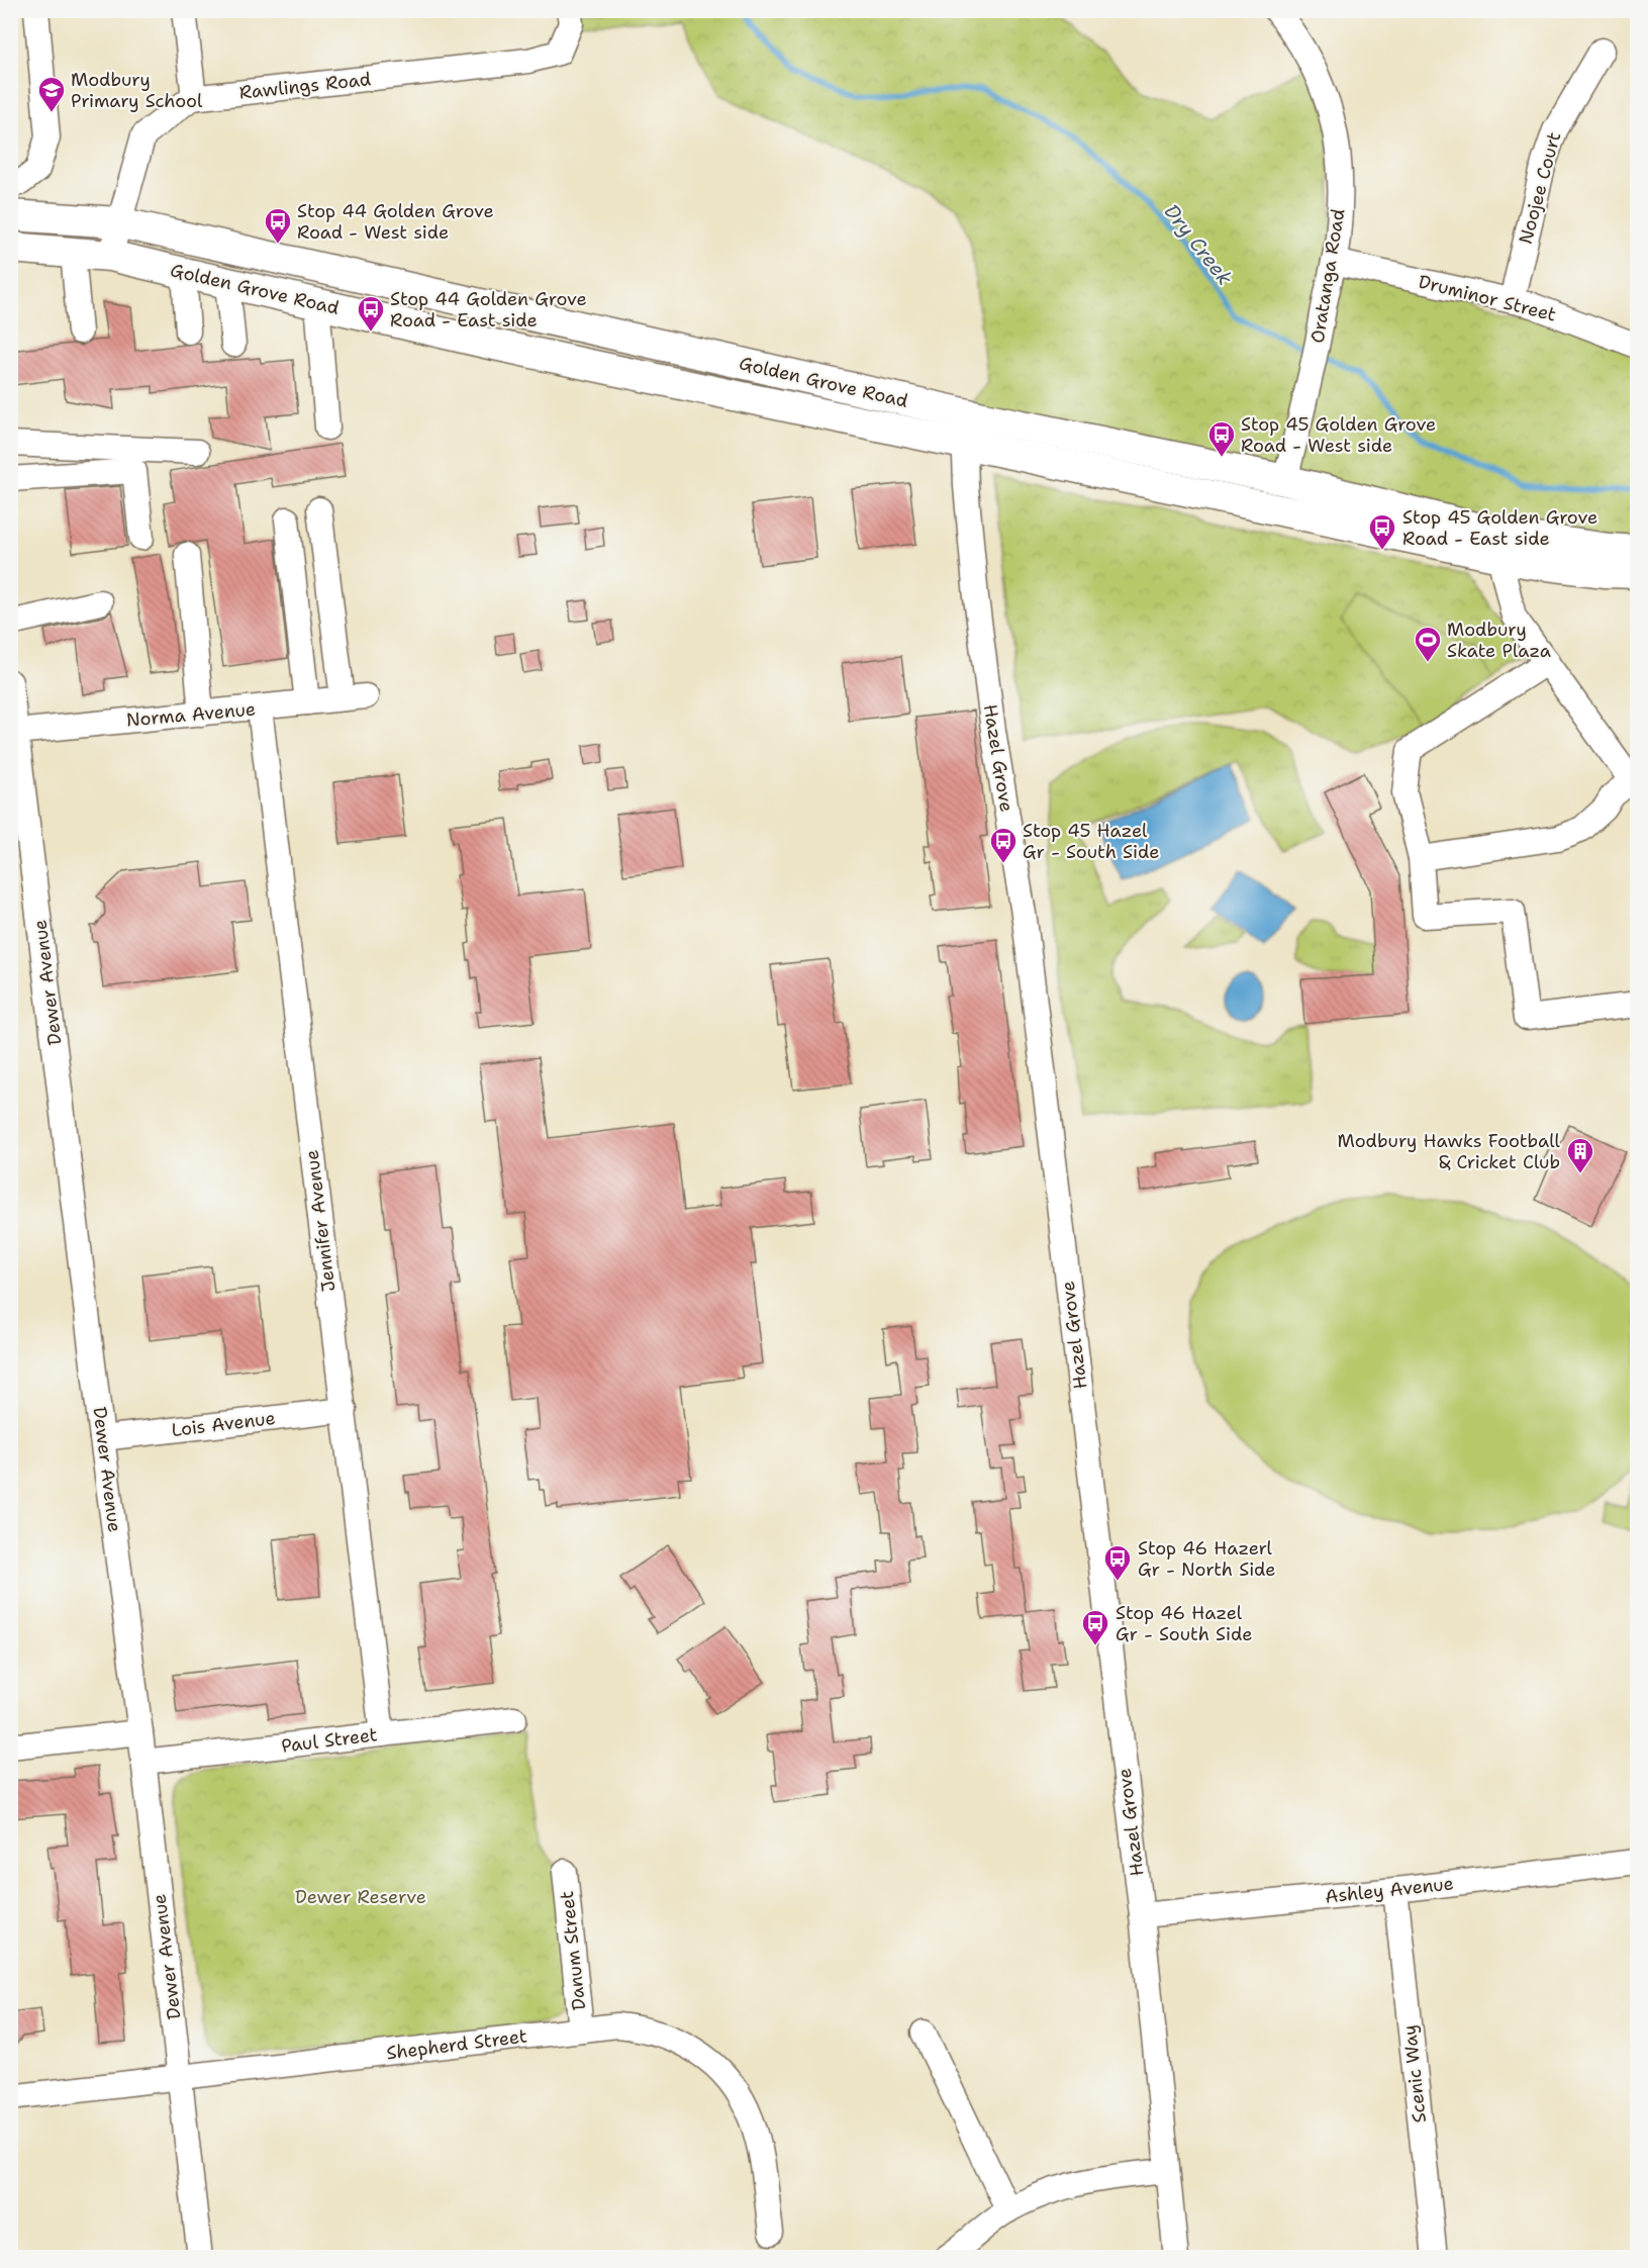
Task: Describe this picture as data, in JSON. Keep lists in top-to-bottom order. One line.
{"streets":{"main road":["Golden Grove Road"],"street":["Rawlings Road","Noojee Court","Oratanga Road","Druminor Street","Norma Avenue","Hazel Grove","Dewer Avenue","Jennifer Avenue","Lois Avenue","Paul Street","Ashley Avenue","Danum Street","Shepherd Street","Scenic Way"]},"crossings":[["Rawlings Road","Golden Grove Road"],["Noojee Court","Druminor Street"],["Oratanga Road","Golden Grove Road"],["Oratanga Road","Druminor Street"],["Golden Grove Road","Hazel Grove"],["Norma Avenue","Dewer Avenue"],["Norma Avenue","Jennifer Avenue"],["Hazel Grove","Ashley Avenue"],["Dewer Avenue","Lois Avenue"],["Dewer Avenue","Paul Street"],["Dewer Avenue","Shepherd Street"],["Jennifer Avenue","Lois Avenue"],["Jennifer Avenue","Paul Street"],["Ashley Avenue","Scenic Way"],["Danum Street","Shepherd Street"]],"water":["Dry Creek"],"parks":["Dewer Reserve"],"places":{"school or university":["Modbury Primary School"],"bus stop":["Stop 44 Golden Grove Road - West side","Stop 44 Golden Grove Road - East side","Stop 45 Golden Grove Road - West side","Stop 45 Golden Grove Road - East side","Stop 45 Hazel Gr - South Side","Stop 46 Hazerl Gr - North Side","Stop 46 Hazel Gr - South Side"],"sports":["Modbury Skate Plaza"],"building":["Modbury Hawks Football & Cricket Club"]}}
